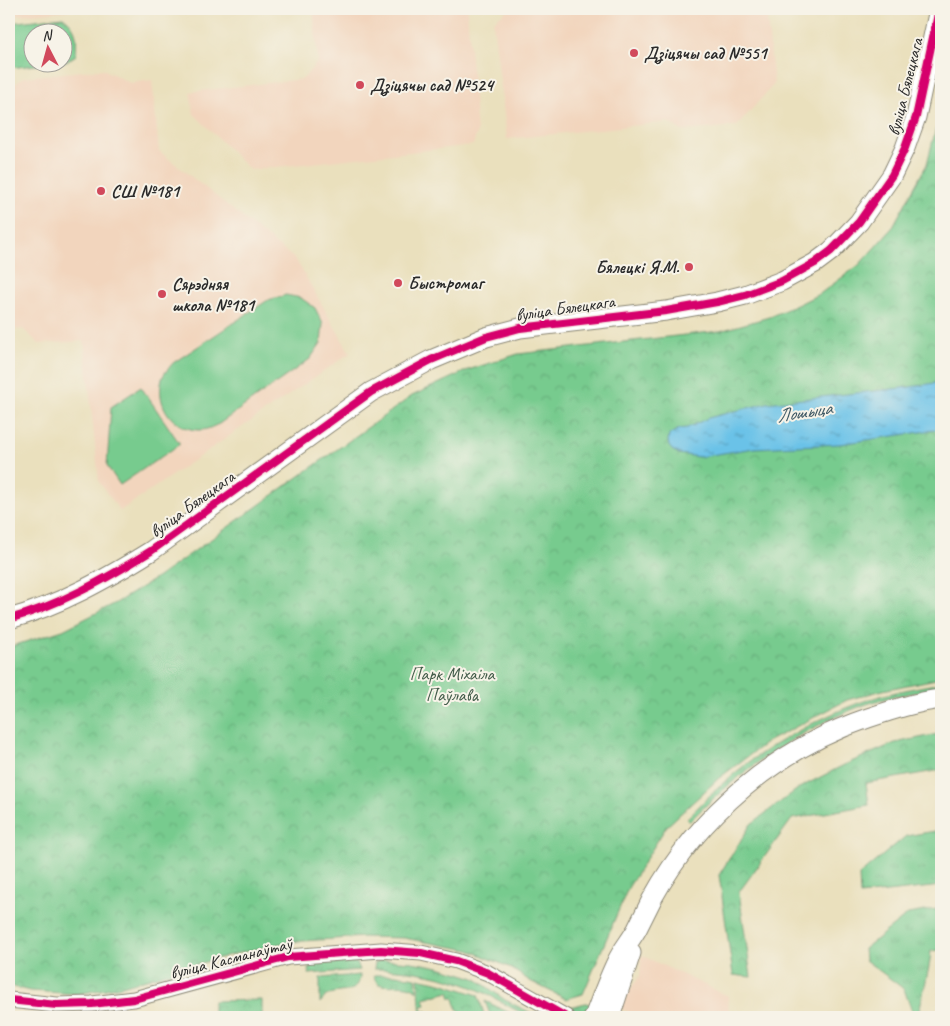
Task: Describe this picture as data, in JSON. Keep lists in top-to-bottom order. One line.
{"streets":{"street":["вуліца Бялецкага","вуліца Касманаўтаў"]},"water":["Лошыца"],"parks":["Парк Міхаіла Паўлава"],"places":["Дзіцячы сад №551","Дзіцячы сад №524","СШ №181","Бялецкі Я.М.","Быстромаг","Сярэдняя школа №181"],"north":"top"}
